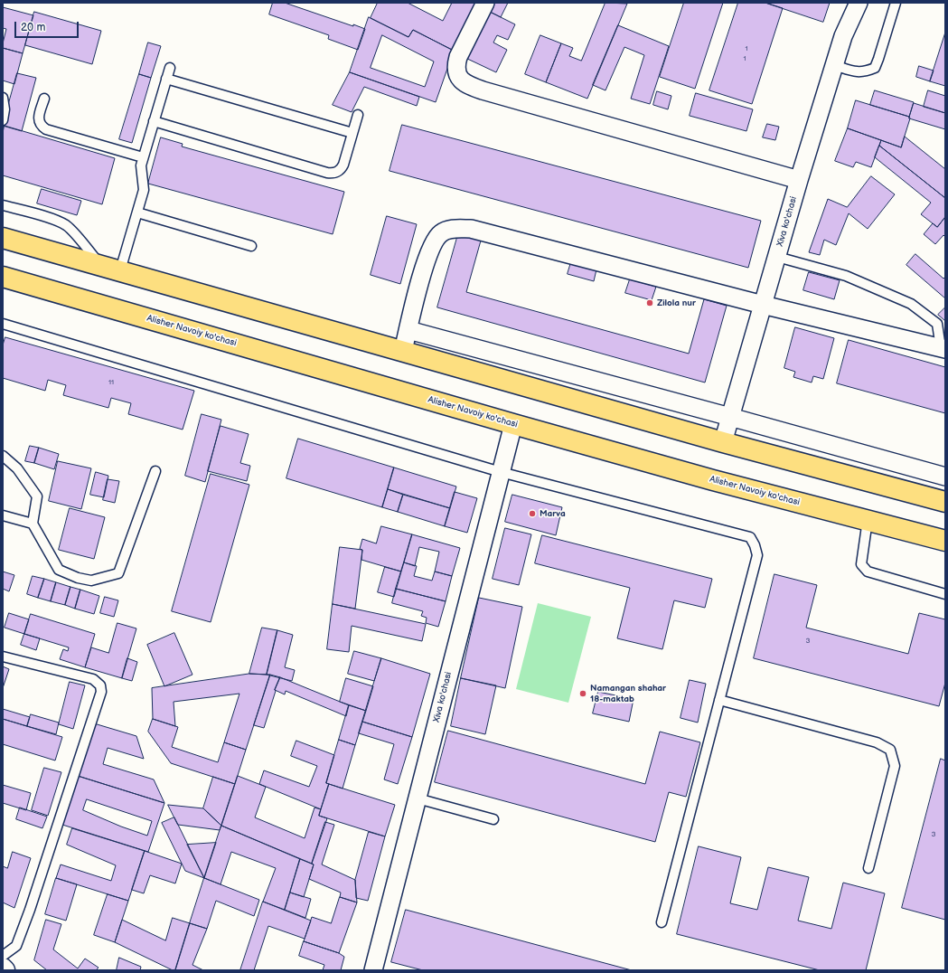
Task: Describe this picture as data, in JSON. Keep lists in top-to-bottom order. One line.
{"streets":{"main road":["Alisher Navoiy ko'chasi"],"street":["Xiva ko'chasi"]},"crossings":[["Xiva ko'chasi","Alisher Navoiy ko'chasi"]],"places":["Zilola nur","Marva","Namangan shahar 18-maktab"],"house_numbers":["1","1","11","3","3"],"scale_bar":"20 m"}
